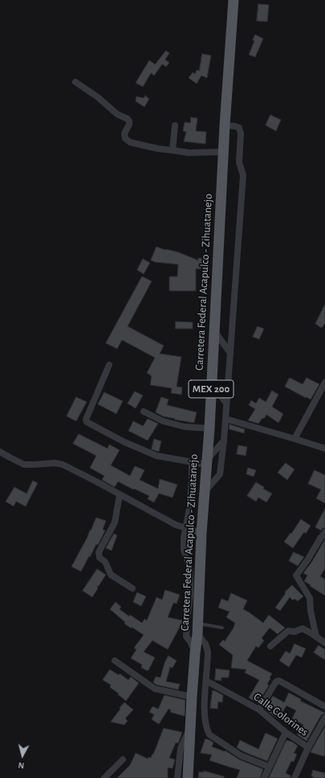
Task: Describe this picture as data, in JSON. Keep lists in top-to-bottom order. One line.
{"streets":{"main road":["Carretera Federal Acapulco - Zihuatanejo","MEX 200"],"street":["Calle Colorines"]},"north":"bottom"}
